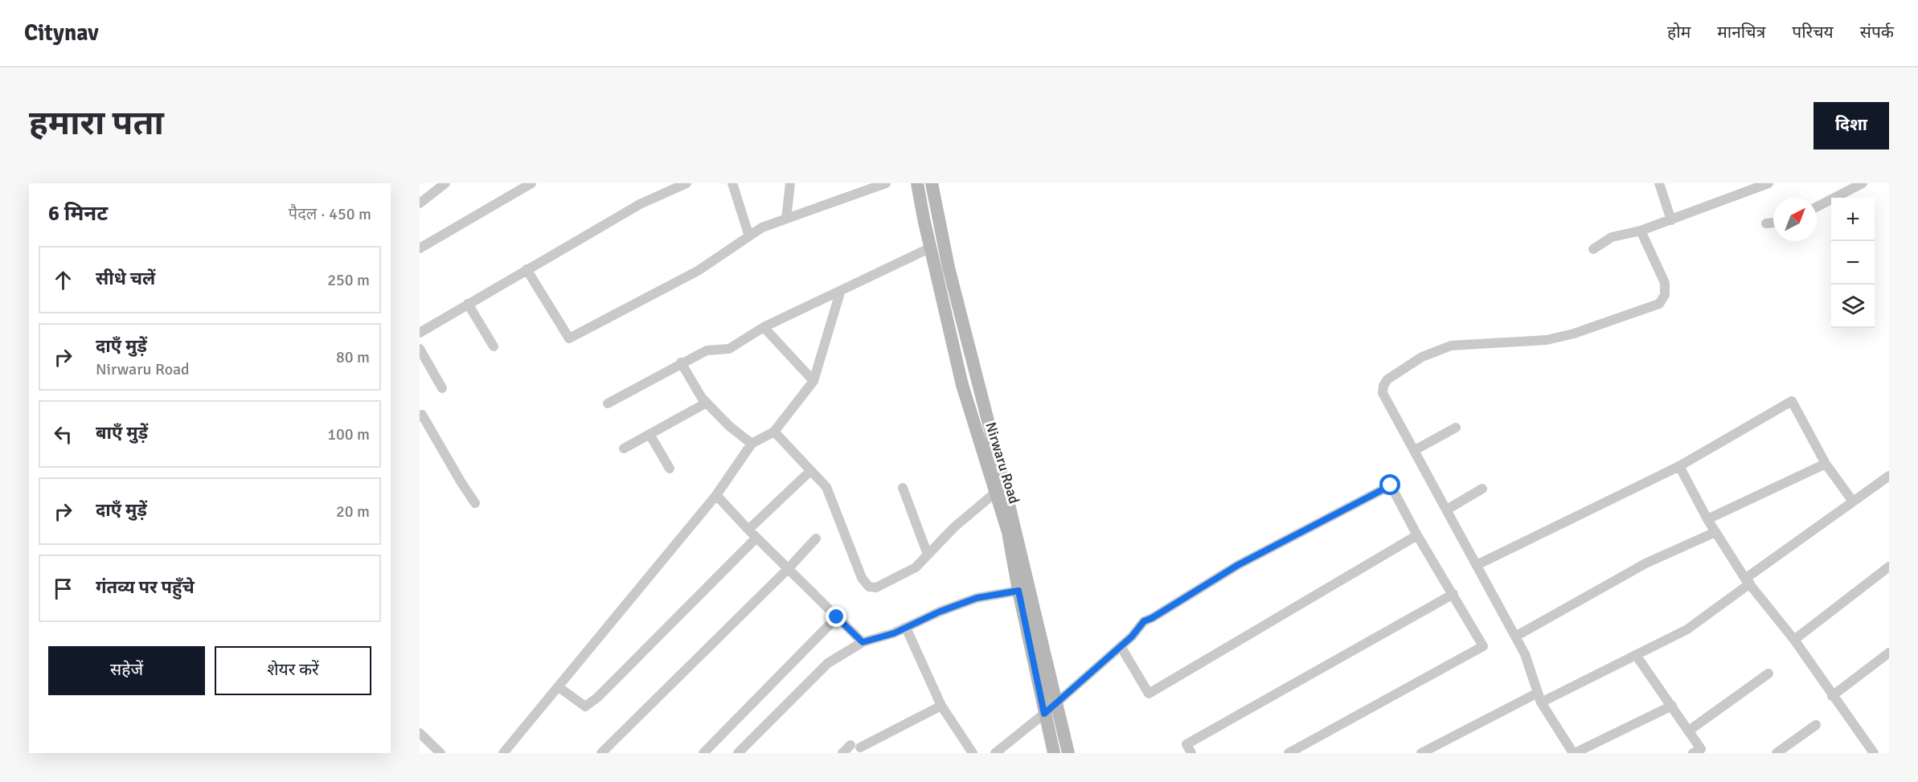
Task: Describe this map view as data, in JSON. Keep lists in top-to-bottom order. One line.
{"streets":{"street":["Nirwaru Road"]},"north":"top right","page":{"header":"Citynav","nav":["होम","मानचित्र","परिचय","संपर्क"],"buttons":["दिशा",["सहेजें","शेयर करें"]],"title":"हमारा पता","heading":["6 मिनट","पैदल · 450 m"],"map_buttons":["+","−"],"list":[["सीधे चलें","250 m"],["दाएँ मुड़ें","Nirwaru Road","80 m"],["बाएँ मुड़ें","100 m"],["दाएँ मुड़ें","20 m"],"गंतव्य पर पहुँचे"]}}
